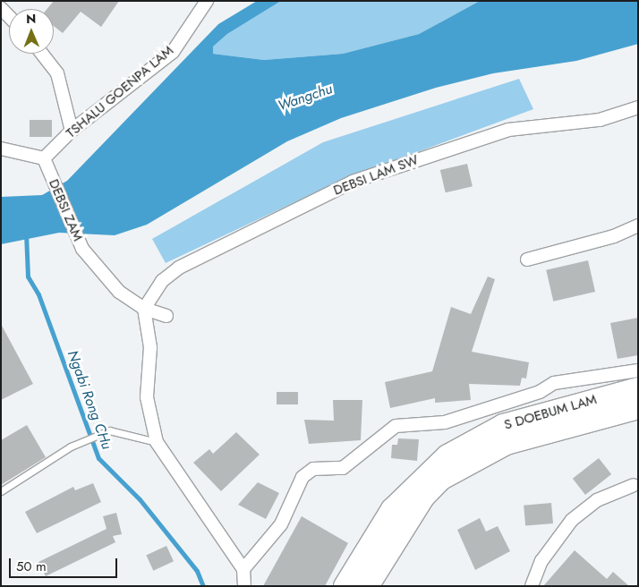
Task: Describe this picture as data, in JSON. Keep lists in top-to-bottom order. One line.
{"streets":{"highway":["S DOEBUM LAM"],"street":["TSHALU GOENPA LAM","DEBSI LAM SW","DEBSI ZAM"]},"crossings":[["TSHALU GOENPA LAM","DEBSI ZAM"],["DEBSI LAM SW","DEBSI ZAM"]],"water":["Wangchu","Ngabi Rong CHu"],"scale_bar":"50 m","north":"top"}
